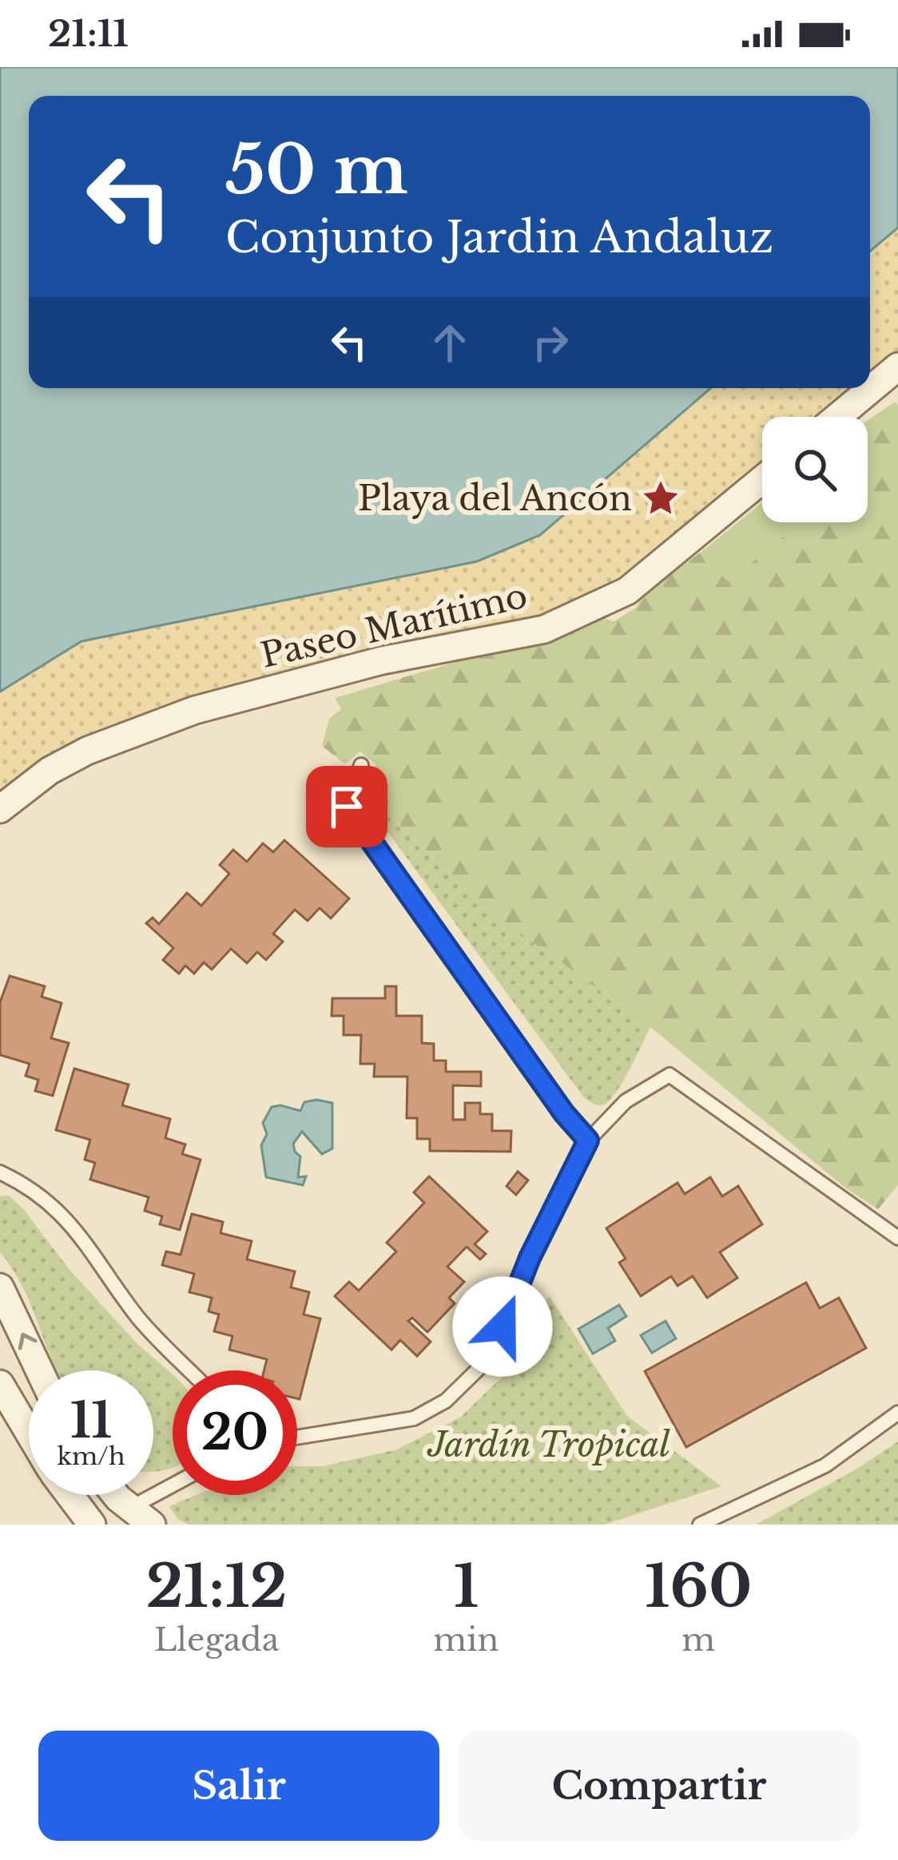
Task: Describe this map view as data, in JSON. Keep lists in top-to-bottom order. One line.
{"streets":{"street":["Paseo Marítimo"]},"parks":["Jardín Tropical"],"places":{"place":["Playa del Ancón"]},"page":{"status":"21:11","turn":["50 m","Conjunto Jardin Andaluz"],"speed":"11 km/h","limit":"20","eta":["21:12","Llegada","1","min","160","m"],"buttons":["Salir","Compartir"]}}
